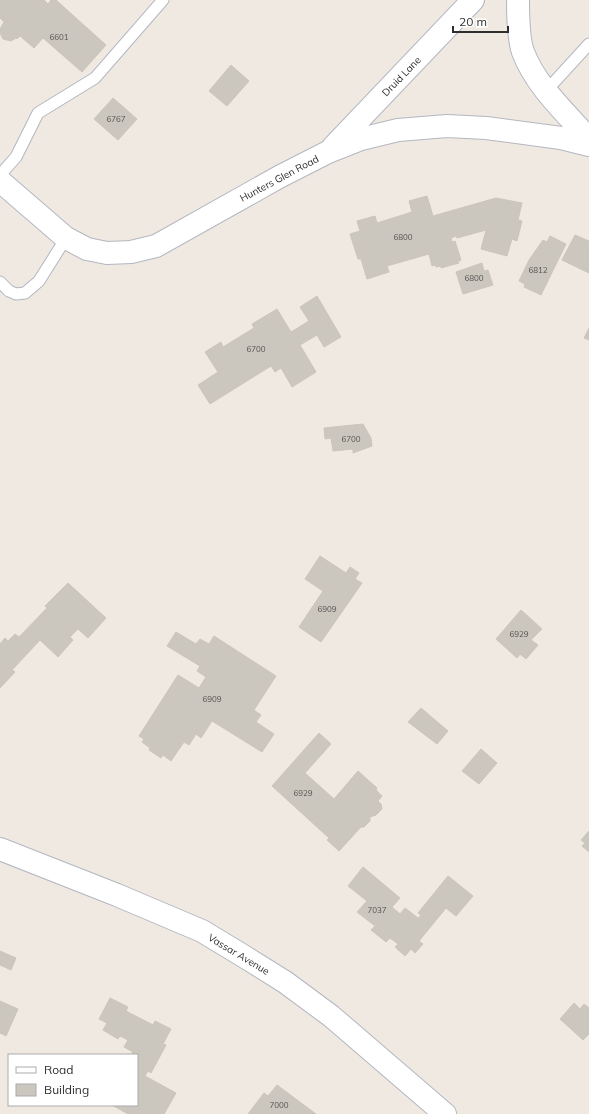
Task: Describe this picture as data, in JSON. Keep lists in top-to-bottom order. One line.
{"streets":{"street":["Druid Lane","Hunters Glen Road","Vassar Avenue"]},"crossings":[["Druid Lane","Hunters Glen Road"]],"house_numbers":["6601","6767","6800","6812","6800","6700","6700","6909","6929","6909","6929","7037","7000"],"legend":["Road","Building"],"scale_bar":"20 m"}
